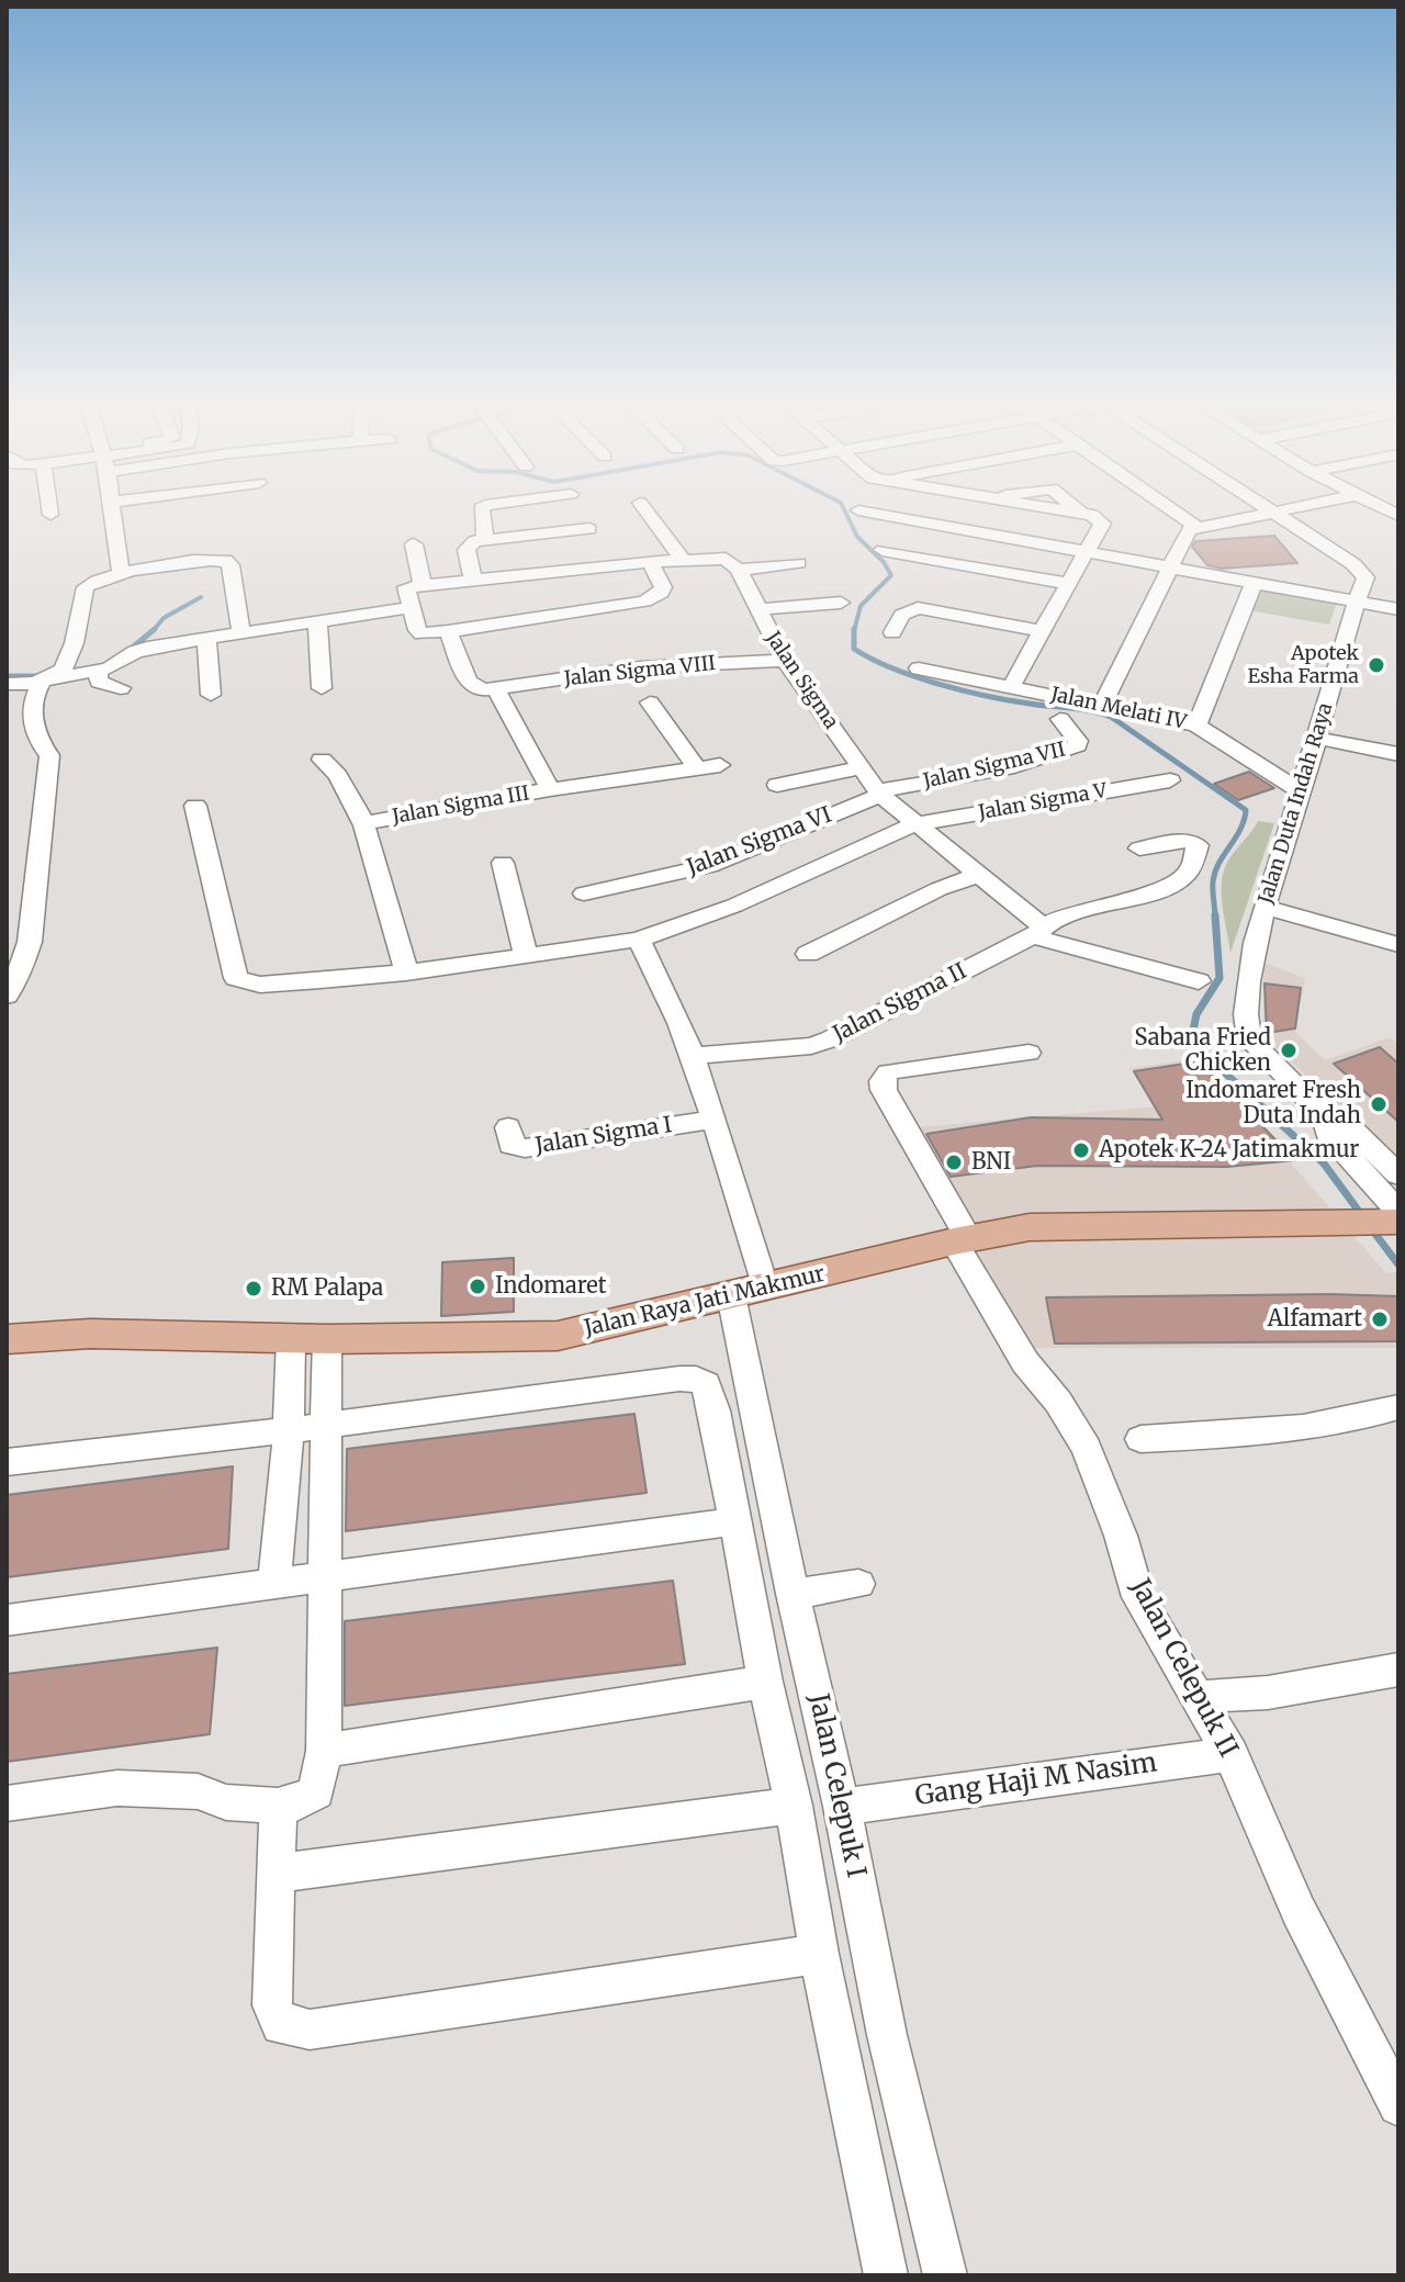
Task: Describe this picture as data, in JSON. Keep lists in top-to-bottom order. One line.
{"streets":{"main road":["Jalan Raya Jati Makmur"],"street":["Jalan Sigma VIII","Jalan Sigma","Jalan Melati IV","Jalan Sigma VII","Jalan Sigma V","Jalan Duta Indah Raya","Jalan Sigma III","Jalan Sigma VI","Jalan Sigma II","Jalan Sigma I","Jalan Celepuk II","Gang Haji M Nasim","Jalan Celepuk I"]},"crossings":[["Jalan Sigma VIII","Jalan Sigma"],["Jalan Sigma VIII","Jalan Sigma III"],["Jalan Sigma","Jalan Sigma VII"],["Jalan Sigma","Jalan Sigma V"],["Jalan Sigma","Jalan Sigma VI"],["Jalan Sigma","Jalan Sigma II"],["Jalan Melati IV","Jalan Duta Indah Raya"],["Jalan Sigma VII","Jalan Sigma VI"],["Jalan Duta Indah Raya","Jalan Raya Jati Makmur"],["Jalan Raya Jati Makmur","Jalan Celepuk II"],["Jalan Raya Jati Makmur","Jalan Celepuk I"],["Jalan Celepuk II","Gang Haji M Nasim"],["Gang Haji M Nasim","Jalan Celepuk I"]],"places":["Apotek Esha Farma","Sabana Fried Chicken","Indomaret Fresh Duta Indah","Apotek K-24 Jatimakmur","BNI","Indomaret","RM Palapa","Alfamart"]}
